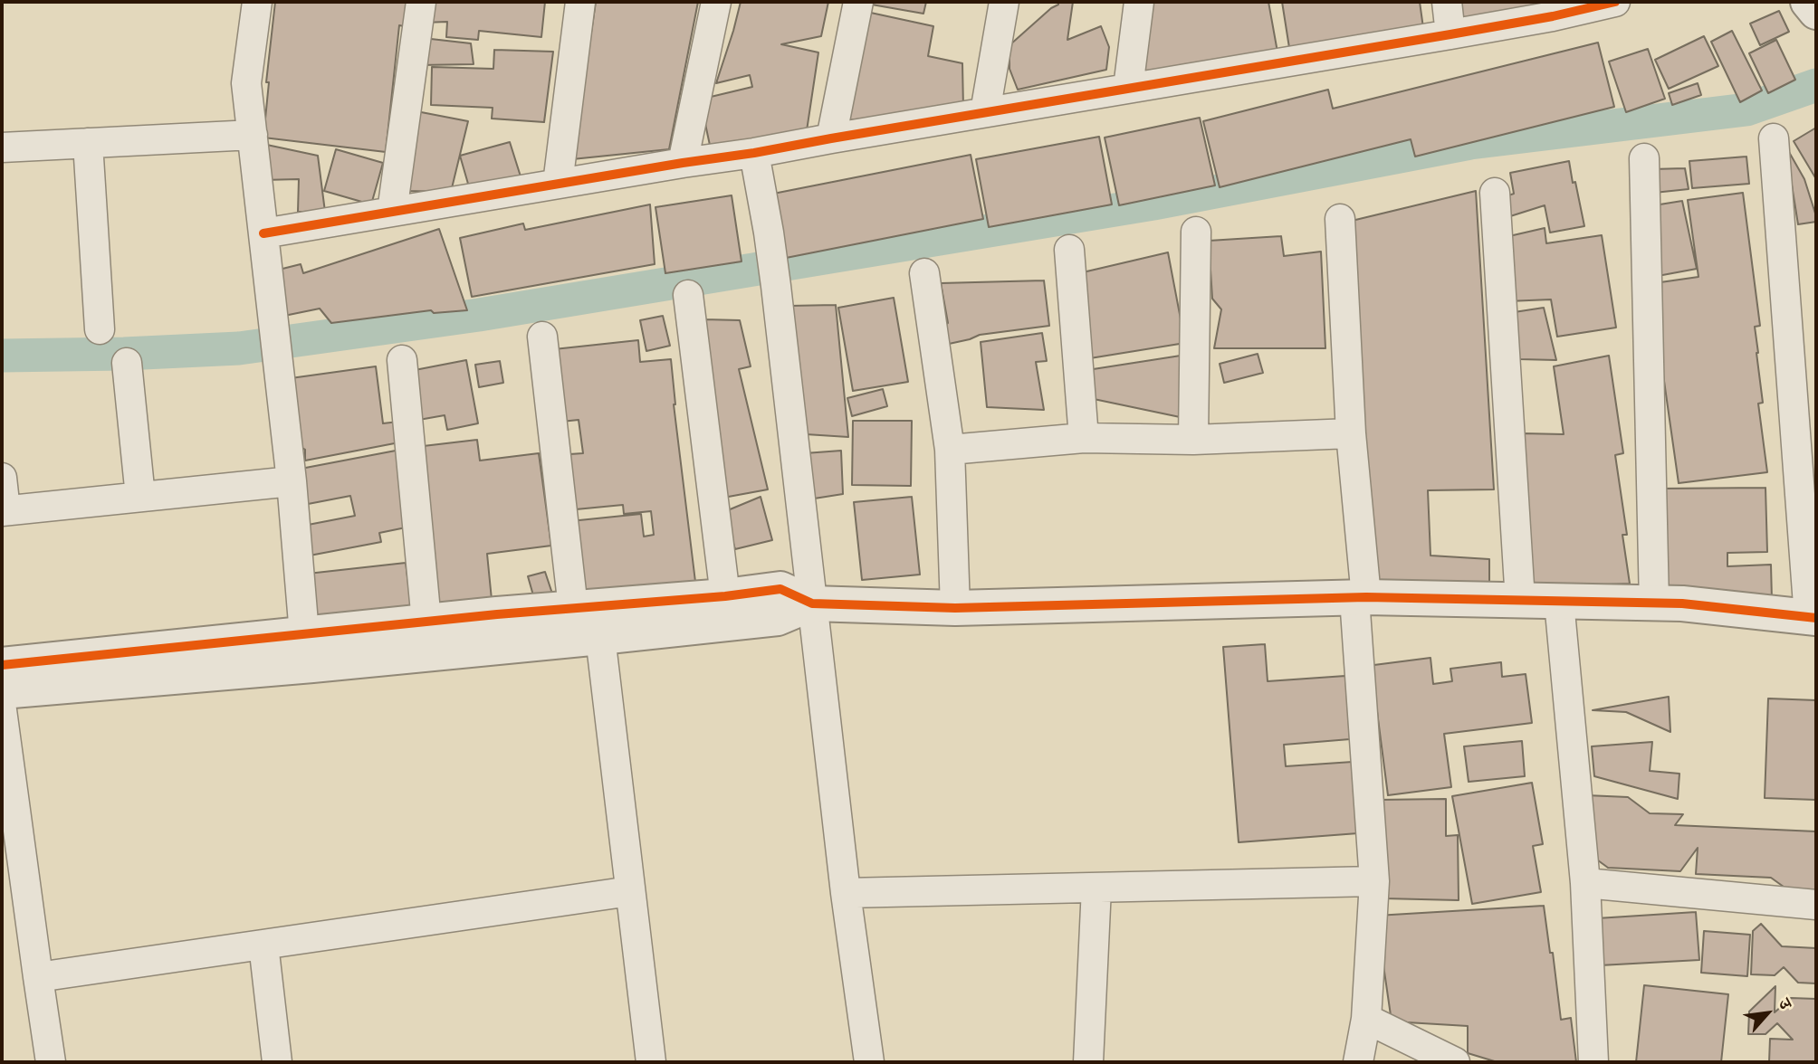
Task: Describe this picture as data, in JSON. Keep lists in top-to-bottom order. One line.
{"north":"top right"}
